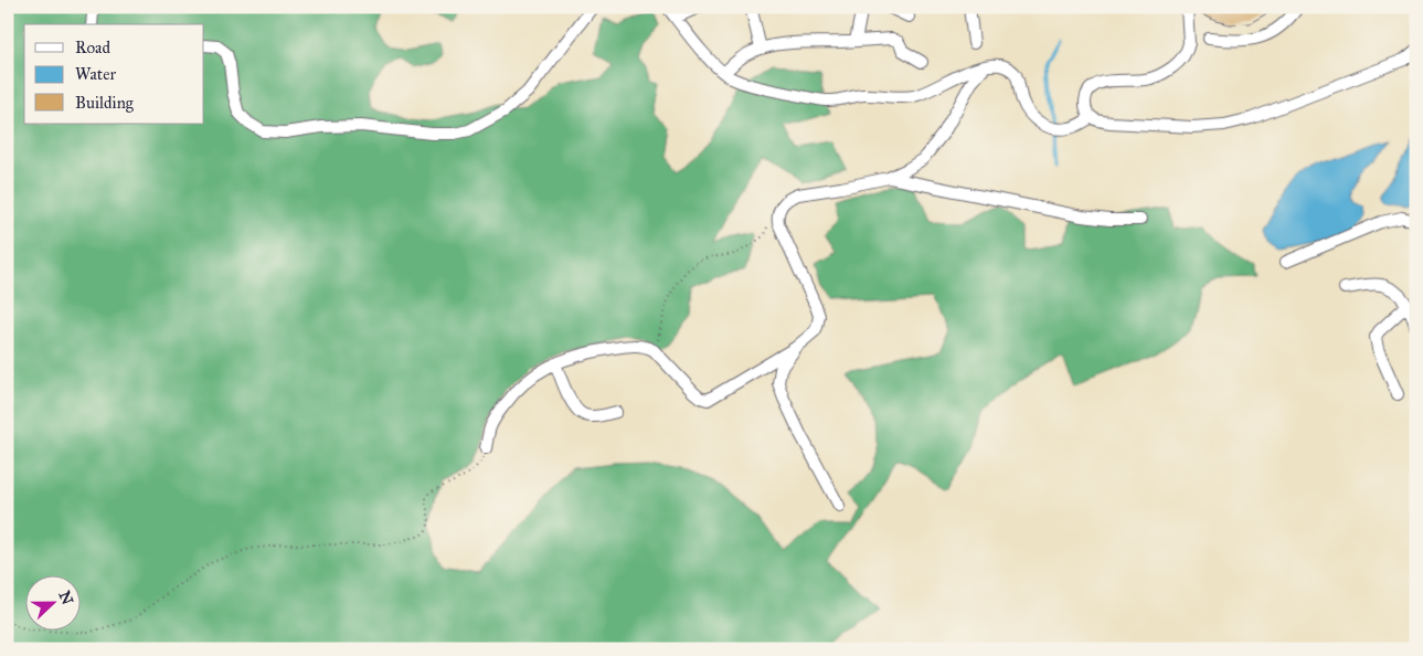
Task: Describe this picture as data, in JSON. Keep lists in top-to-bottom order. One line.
{"legend":["Road","Water","Building"],"north":"right"}
